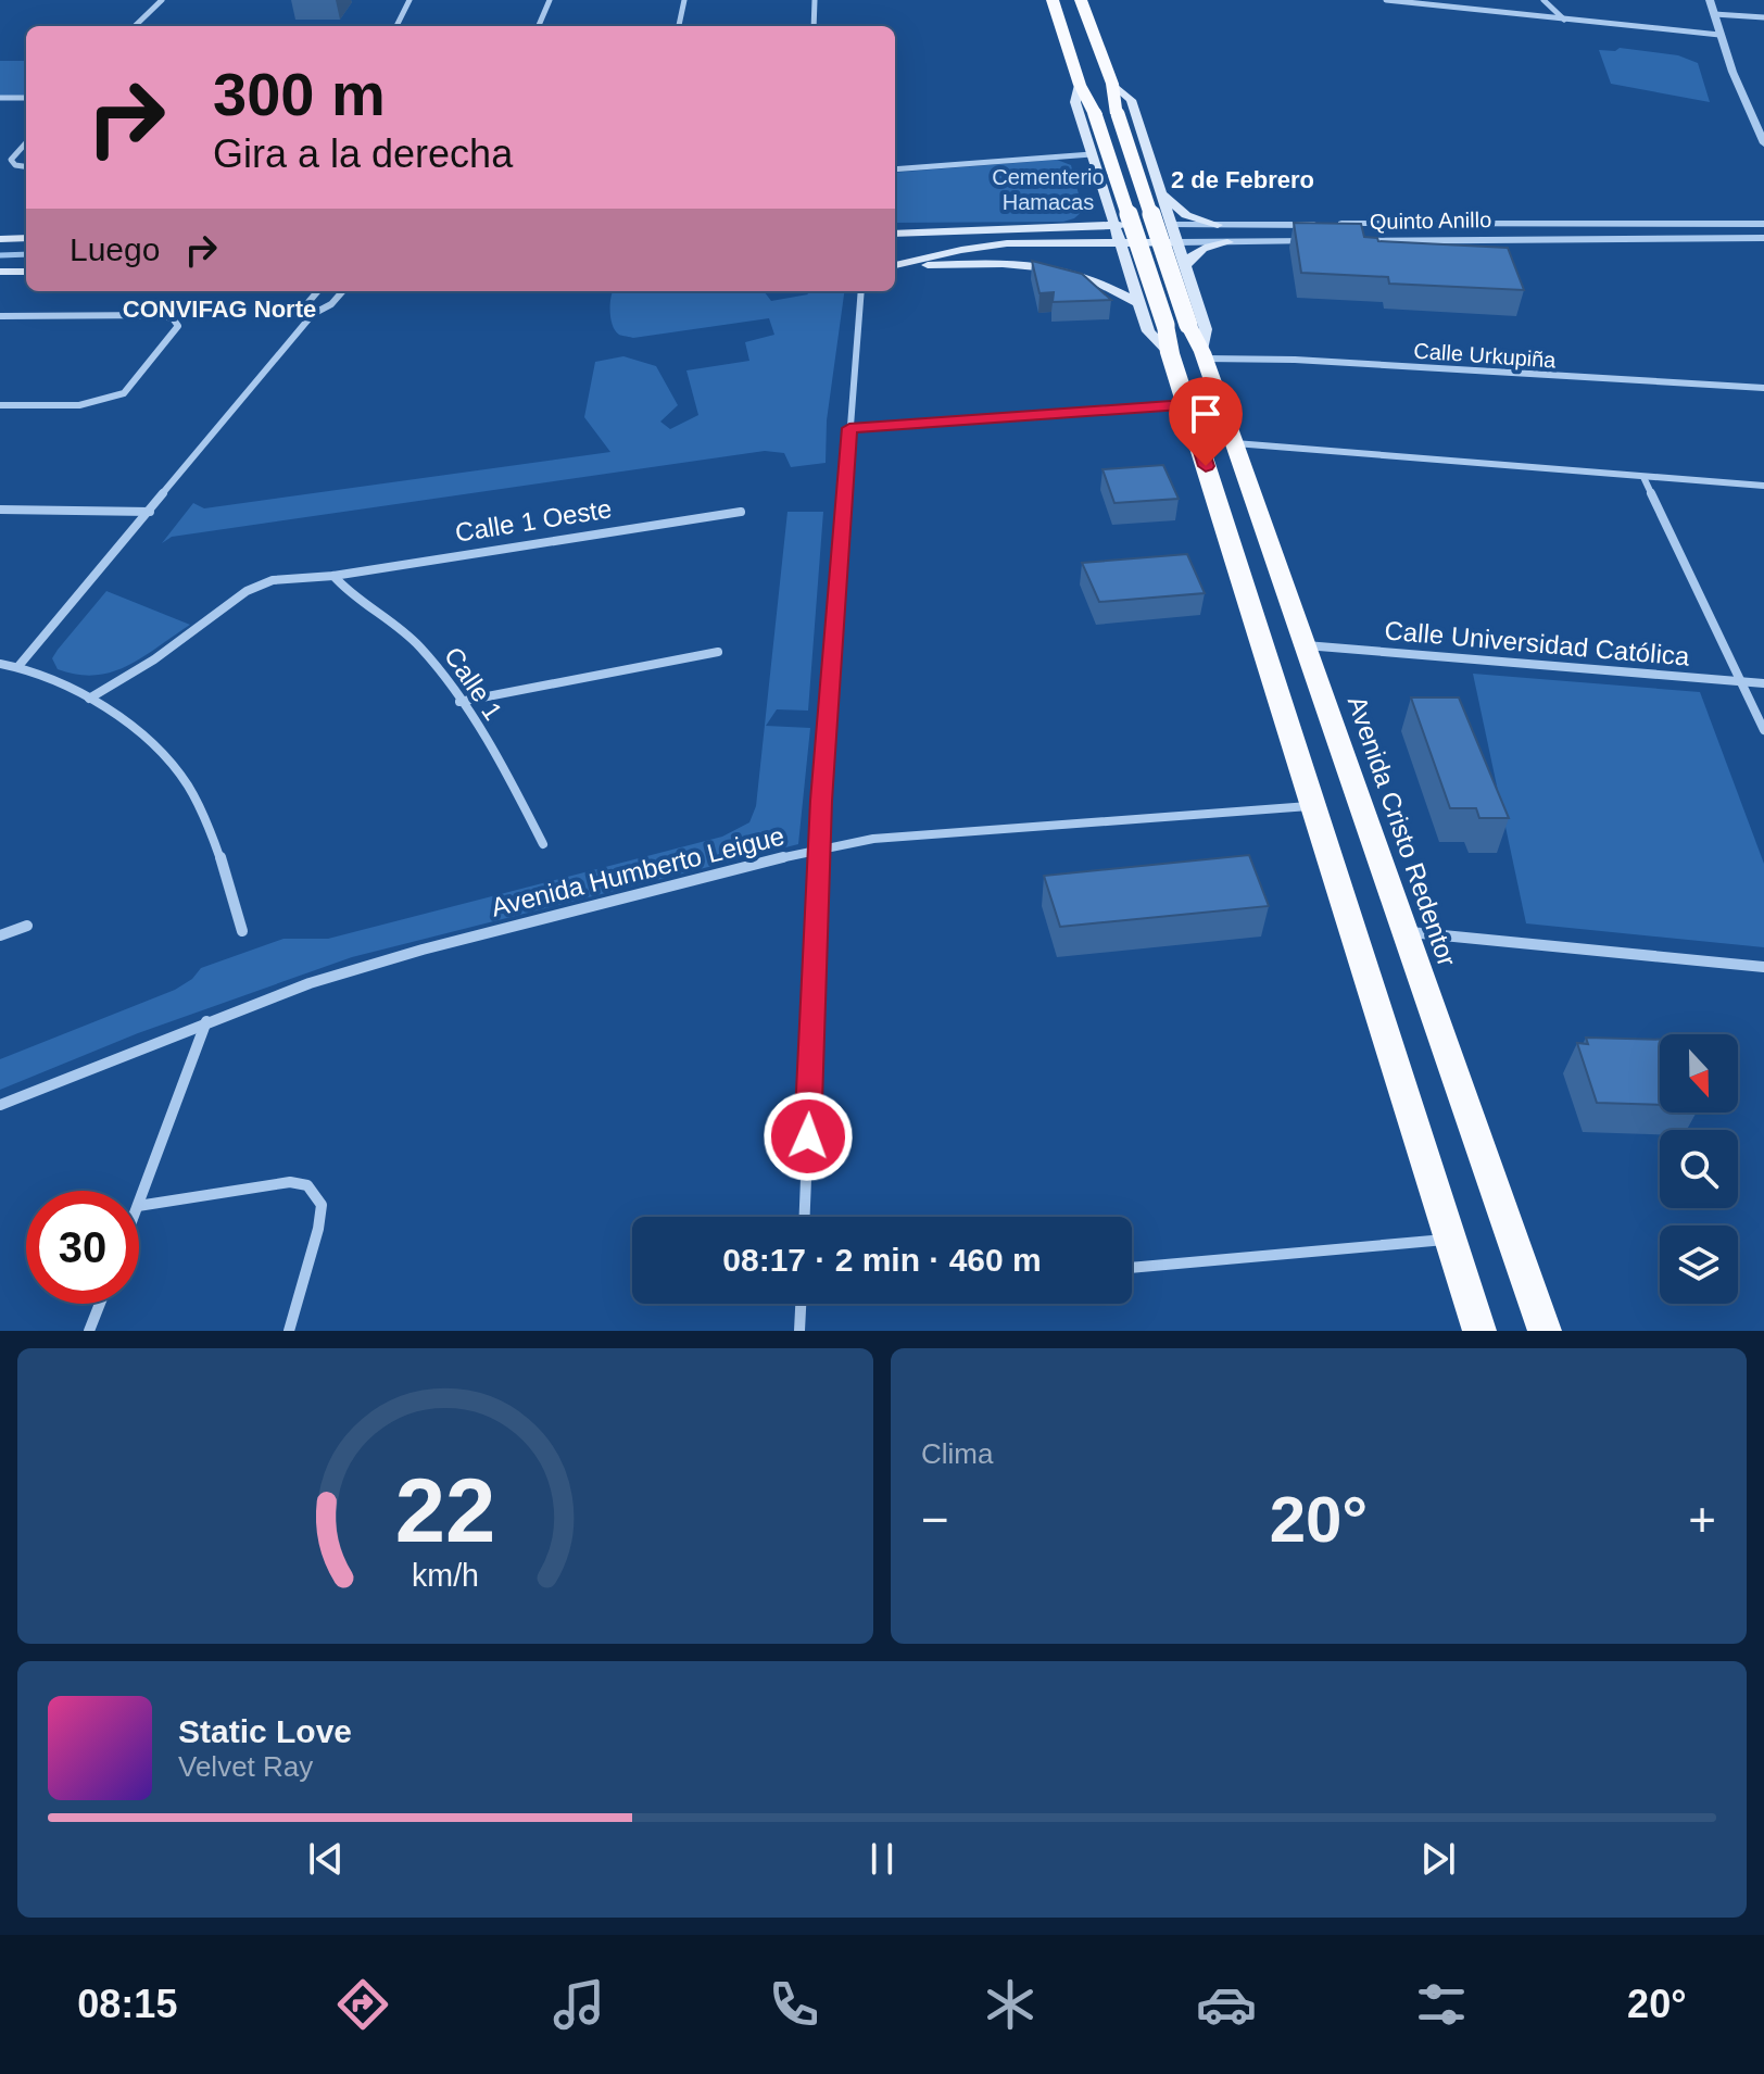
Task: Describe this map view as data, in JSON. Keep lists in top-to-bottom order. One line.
{"streets":{"highway":["Avenida Cristo Redentor"],"main road":["Quinto Anillo"],"street":["Calle Urkupiña","Calle 1 Oeste","Calle Universidad Católica","Calle 1","Avenida Humberto Leigue"]},"crossings":[["Quinto Anillo","Avenida Cristo Redentor"],["Calle Urkupiña","Avenida Cristo Redentor"],["Calle 1 Oeste","Calle 1"],["Calle Universidad Católica","Avenida Cristo Redentor"]],"districts":["2 de Febrero","CONVIFAG Norte"],"parks":["Cementerio Hamacas"],"north":"bottom","page":{"turn":["300 m","Gira a la derecha"],"then":"Luego","limit":"30","trip":"08:17 · 2 min · 460 m","tile":"Clima","heat":["−","20°","+"],"song":["Static Love","Velvet Ray"],"tabs":["08:15","20°"],"gauge":["22","km/h"]}}
